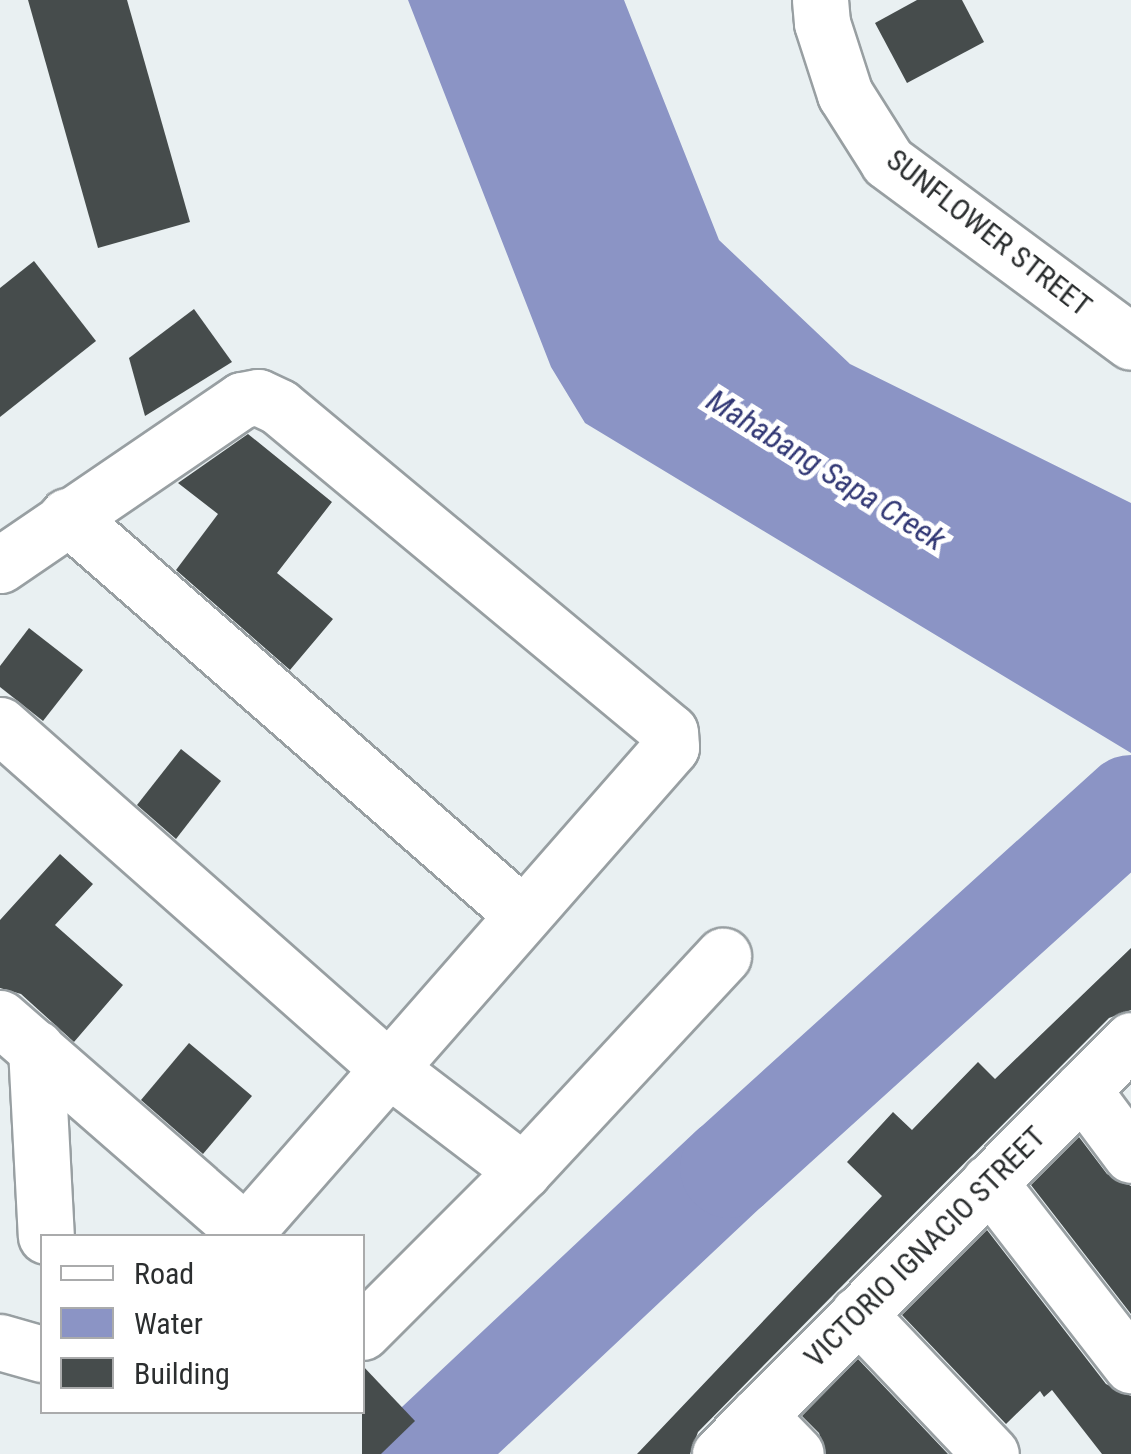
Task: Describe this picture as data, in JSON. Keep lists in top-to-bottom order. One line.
{"streets":{"street":["SUNFLOWER STREET","VICTORIO IGNACIO STREET"]},"water":["Mahabang Sapa Creek"],"legend":["Road","Water","Building"]}
